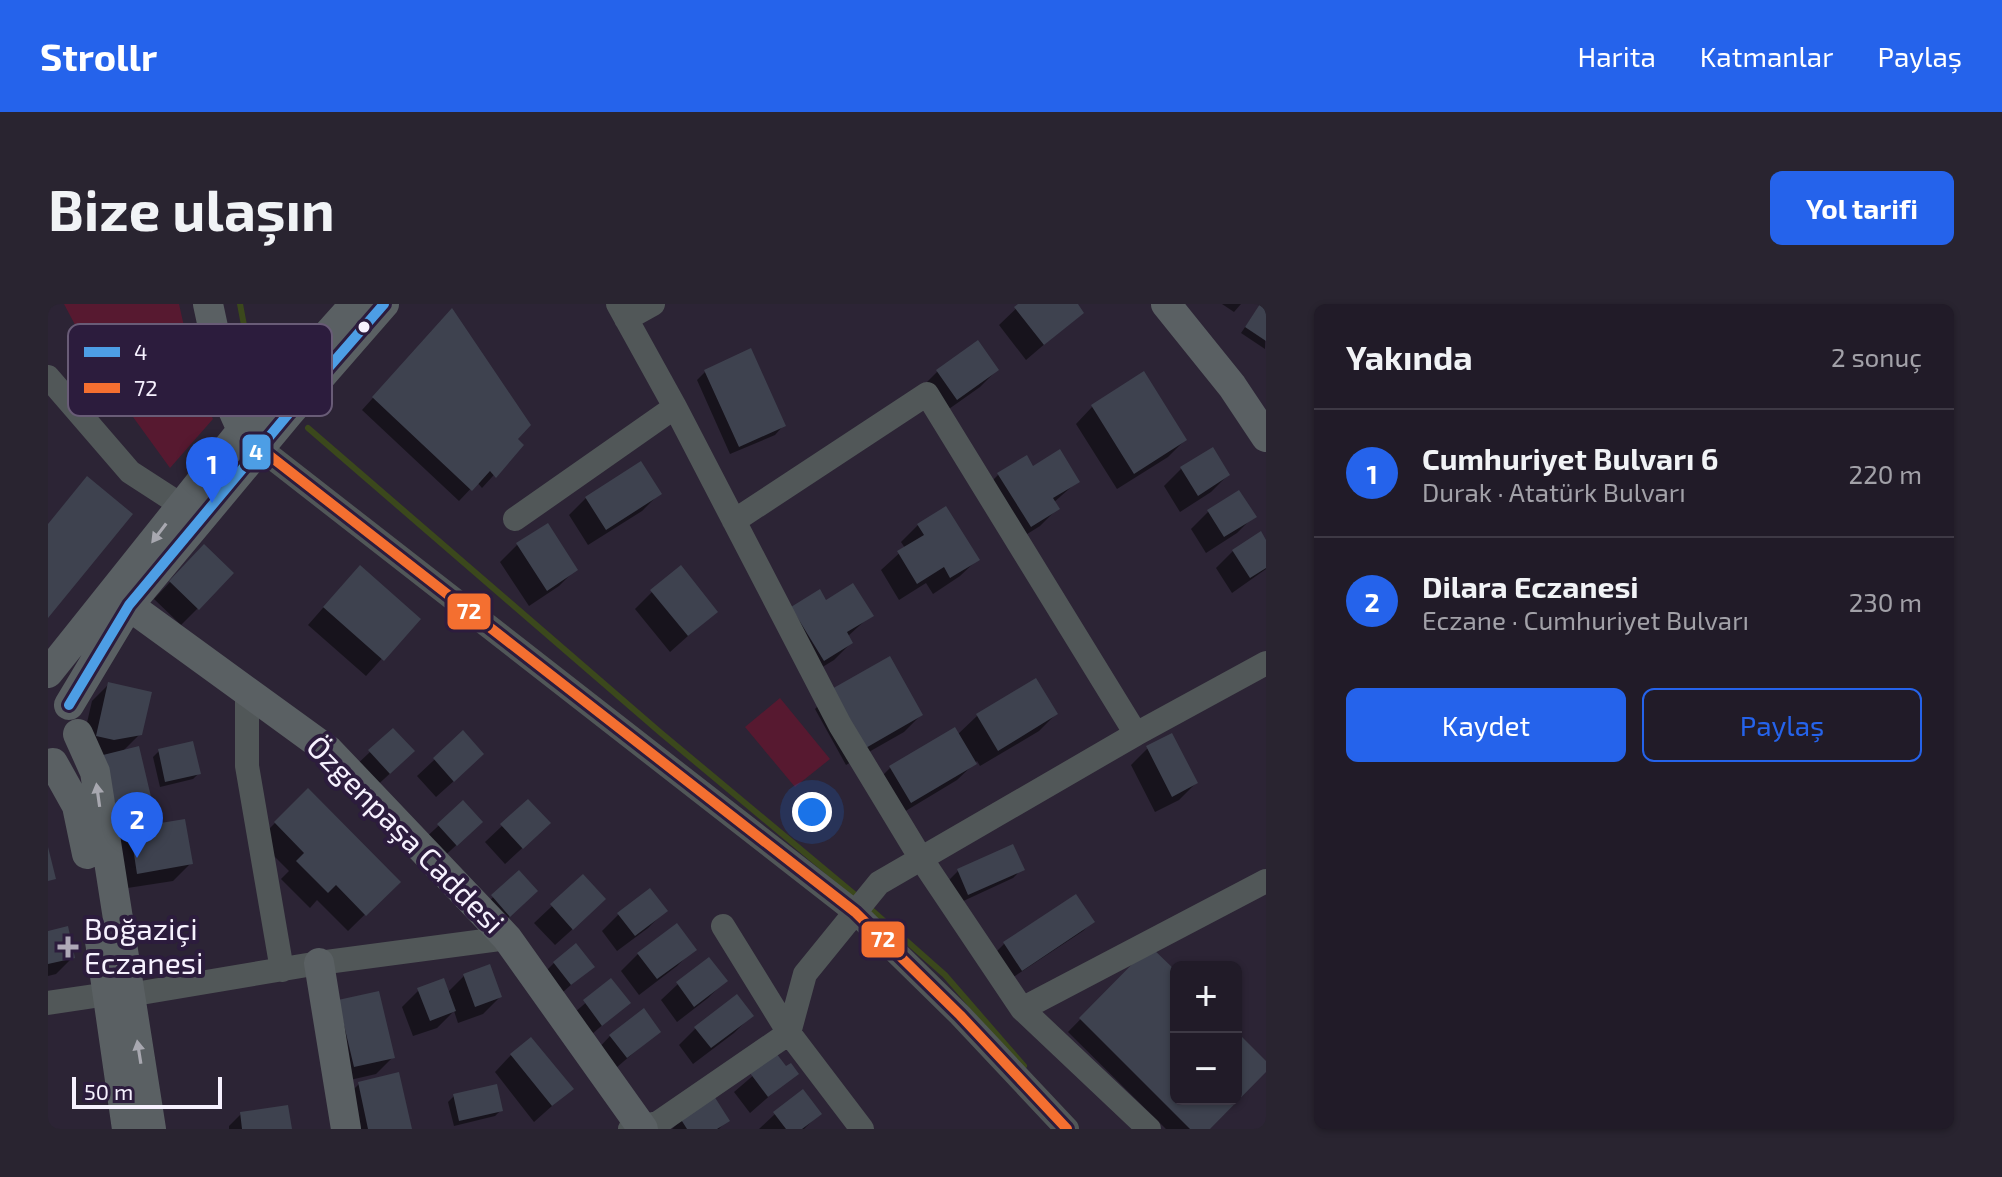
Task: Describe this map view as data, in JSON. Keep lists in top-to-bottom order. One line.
{"streets":{"main road":["Özgenpaşa Caddesi"]},"places":{"health":["Boğaziçi Eczanesi"]},"lines":["transit line 4","transit line 72"],"legend":["4","72"],"scale_bar":"50 m","page":{"header":"Strollr","nav":["Harita","Katmanlar","Paylaş"],"buttons":["Yol tarifi",["Kaydet","Paylaş"]],"title":"Bize ulaşın","heading":["Yakında","2 sonuç"],"list":[{"mark":"1","name":"Cumhuriyet Bulvarı 6","note":"Durak · Atatürk Bulvarı","value":"220 m"},{"mark":"2","name":"Dilara Eczanesi","note":"Eczane · Cumhuriyet Bulvarı","value":"230 m"}],"pins":["1","2"],"map_buttons":["+","−"],"scale":"50 m"}}
